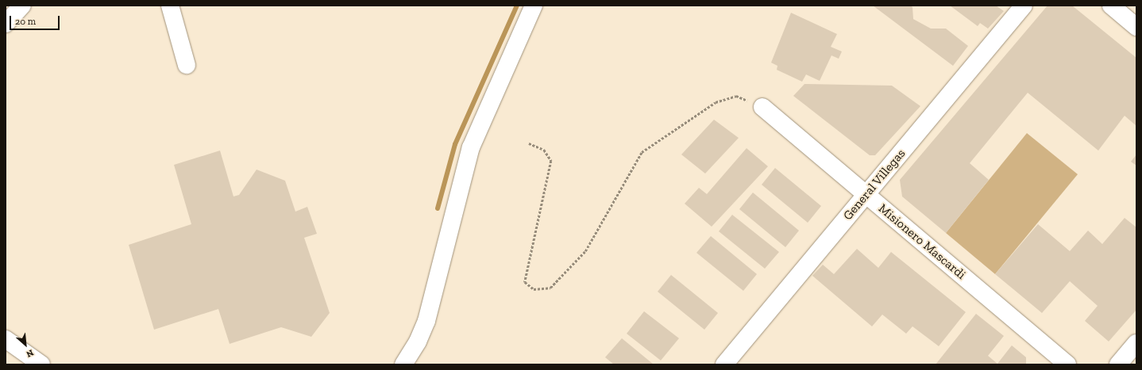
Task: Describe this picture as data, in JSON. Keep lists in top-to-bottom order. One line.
{"streets":{"street":["General Villegas","Misionero Mascardi"]},"crossings":[["General Villegas","Misionero Mascardi"]],"scale_bar":"20 m","north":"bottom right"}
